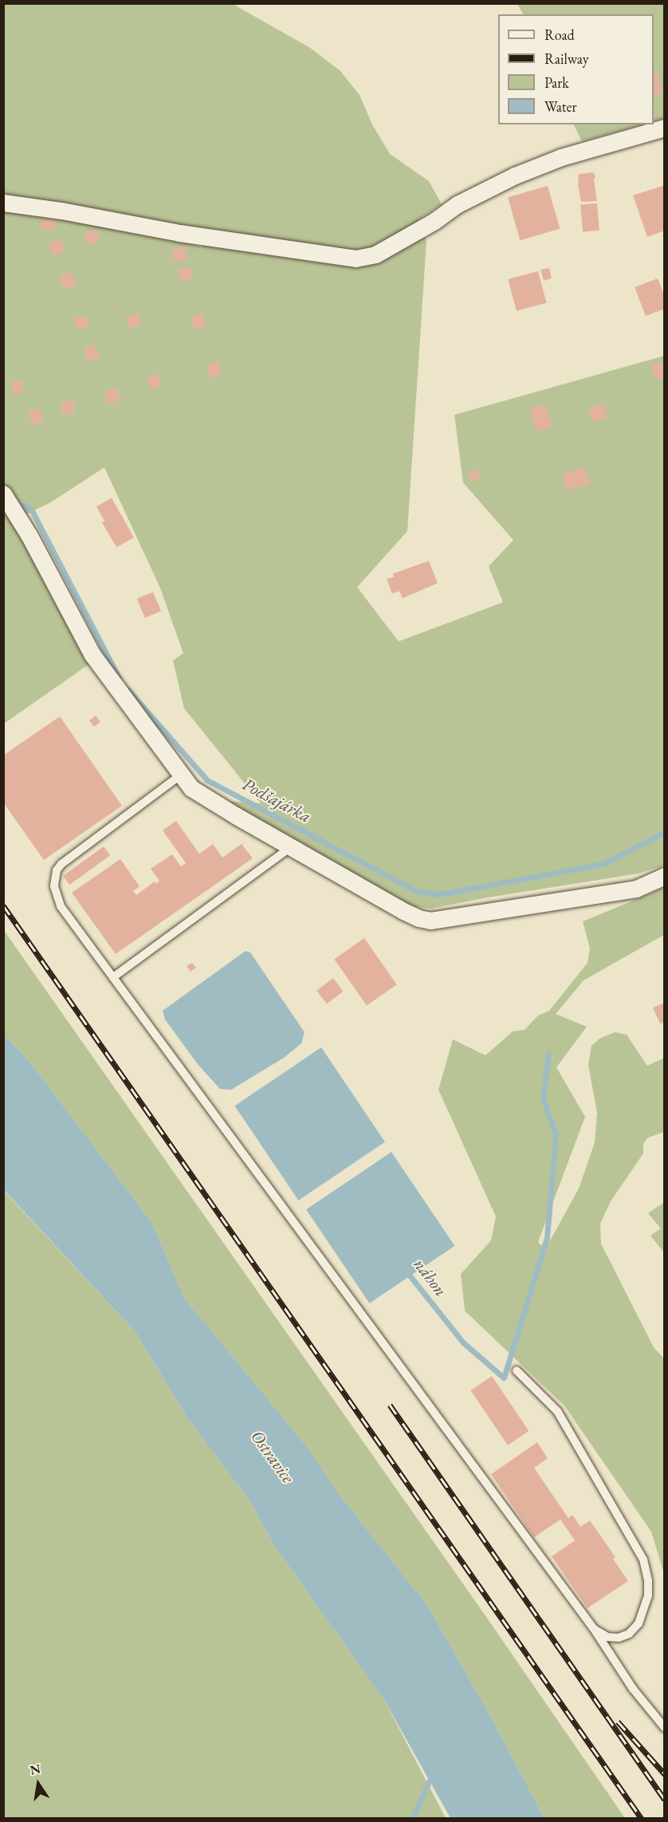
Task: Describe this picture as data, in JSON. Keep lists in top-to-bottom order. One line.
{"water":["Podšajárka","náhon","Ostravice"],"legend":["Road","Railway","Park","Water"],"north":"top"}
